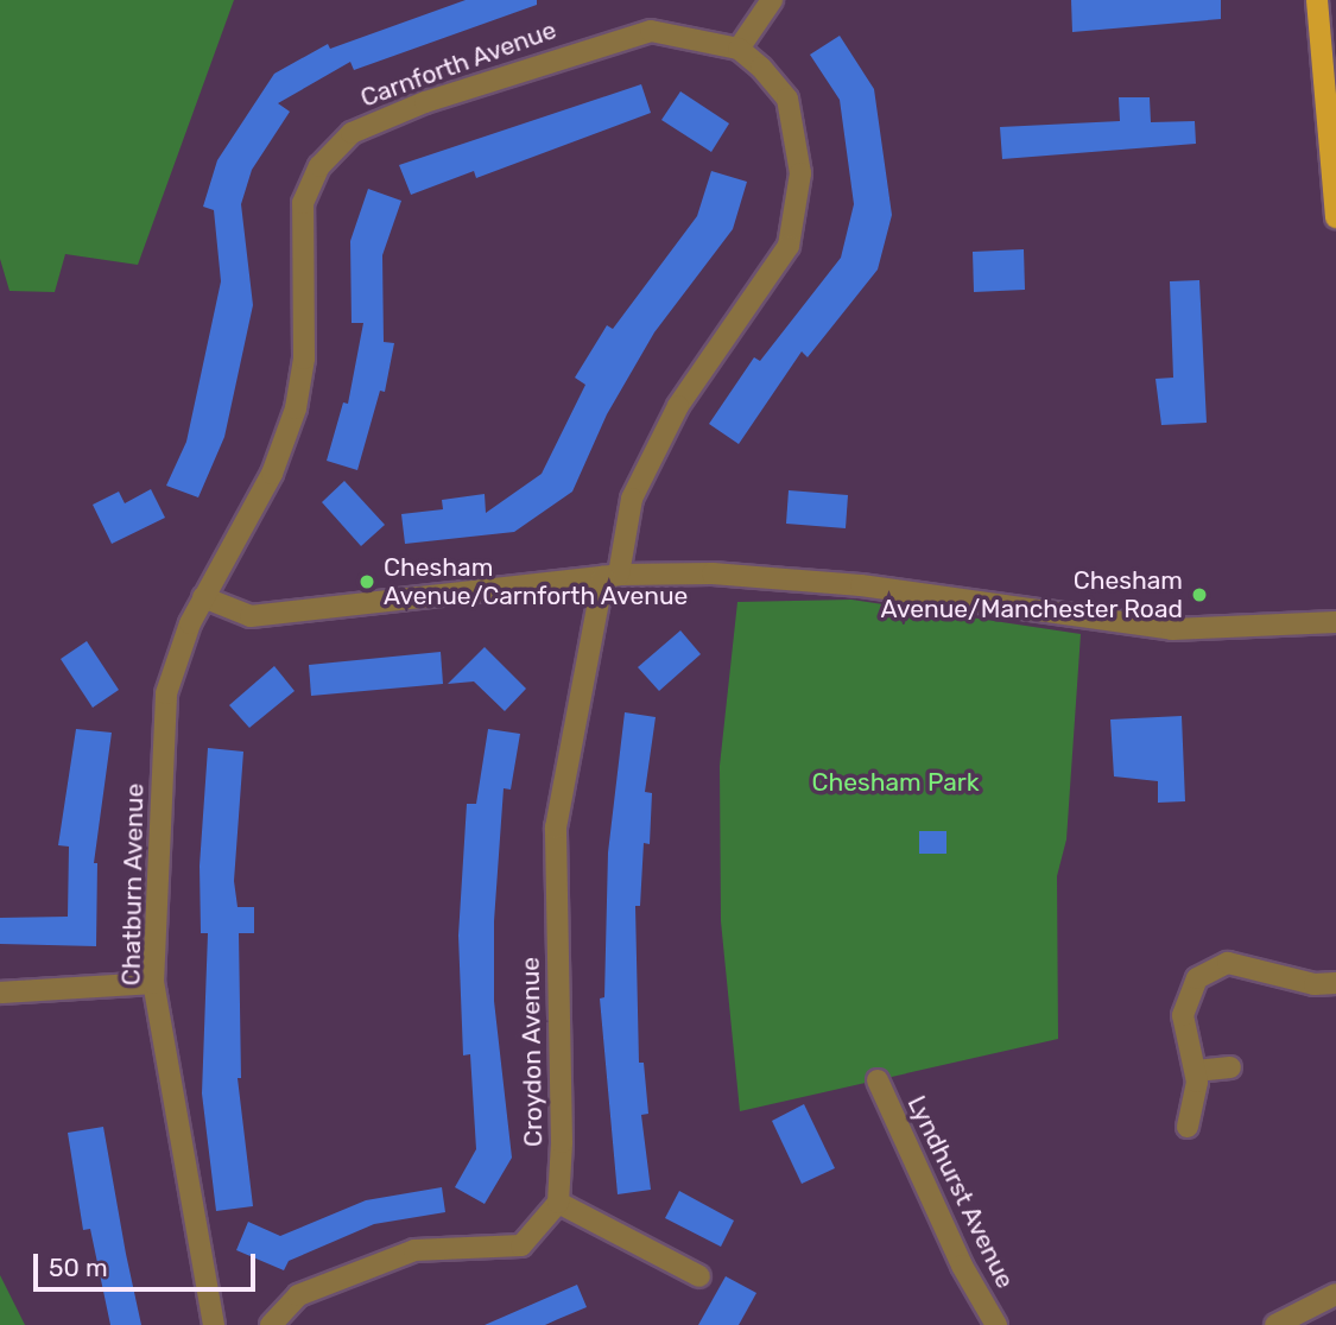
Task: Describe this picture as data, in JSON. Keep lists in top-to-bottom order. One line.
{"streets":{"street":["Carnforth Avenue","Chatburn Avenue","Croydon Avenue","Lyndhurst Avenue"]},"crossings":[["Carnforth Avenue","Chatburn Avenue"]],"parks":["Chesham Park"],"places":["Chesham Avenue/Carnforth Avenue","Chesham Avenue/Manchester Road"],"scale_bar":"50 m"}
